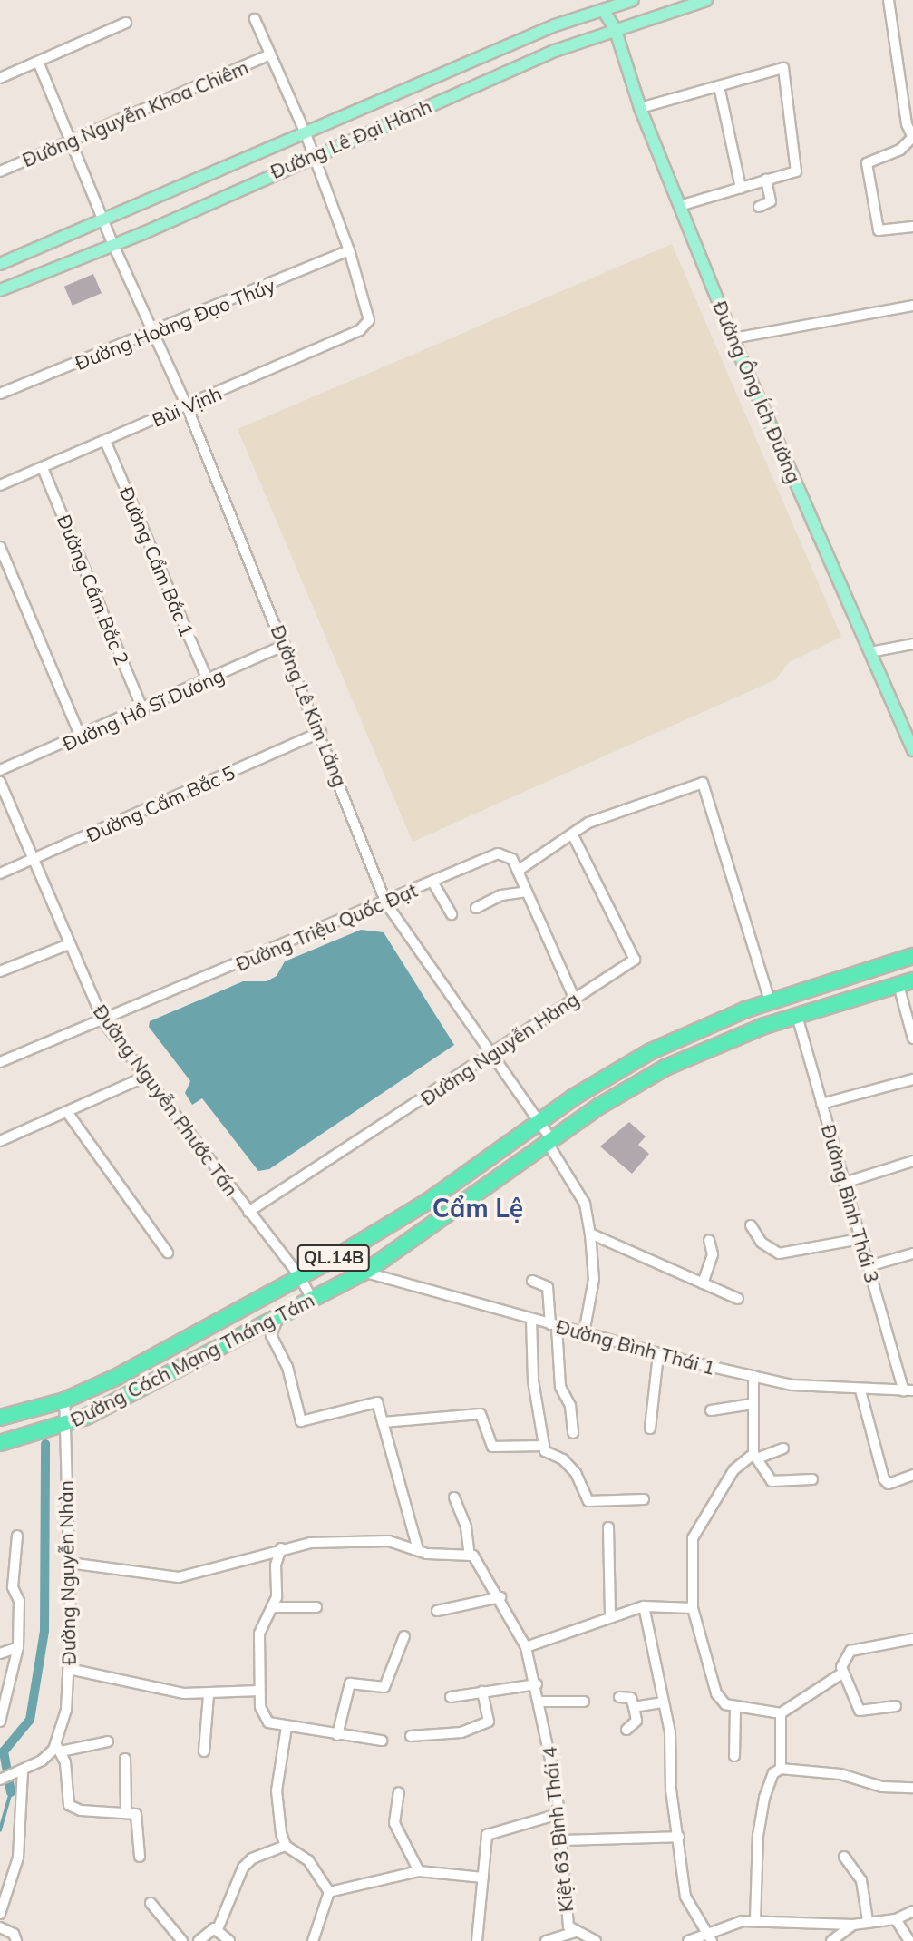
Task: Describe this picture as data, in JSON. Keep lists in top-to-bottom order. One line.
{"streets":{"highway":["QL.14B","Đường Cách Mạng Tháng Tám"],"main road":["Đường Lê Đại Hành","Đường Ông Ích Đường"],"street":["Đường Nguyễn Khoa Chiêm","Đường Hoàng Đạo Thúy","Bùi Vịnh","Đường Cẩm Bắc 1","Đường Cẩm Bắc 2","Đường Lê Kim Lăng","Đường Hồ Sĩ Dương","Đường Cẩm Bắc 5","Đường Triệu Quốc Đạt","Đường Nguyễn Hàng","Đường Nguyễn Phước Tấn","Đường Bình Thái 3","Đường Bình Thái 1","Đường Nguyễn Nhàn","Kiệt 63 Bình Thái 4"]},"crossings":[["Đường Nguyễn Khoa Chiêm","Đường Lê Kim Lăng"],["Đường Lê Đại Hành","Đường Ông Ích Đường"],["Đường Lê Đại Hành","Đường Lê Kim Lăng"],["Đường Hoàng Đạo Thúy","Bùi Vịnh"],["Đường Hoàng Đạo Thúy","Đường Lê Kim Lăng"],["Bùi Vịnh","Đường Cẩm Bắc 1"],["Bùi Vịnh","Đường Cẩm Bắc 2"],["Bùi Vịnh","Đường Lê Kim Lăng"],["Đường Cẩm Bắc 1","Đường Hồ Sĩ Dương"],["Đường Cẩm Bắc 2","Đường Hồ Sĩ Dương"],["Đường Lê Kim Lăng","Đường Hồ Sĩ Dương"],["Đường Lê Kim Lăng","Đường Cẩm Bắc 5"],["Đường Lê Kim Lăng","Đường Triệu Quốc Đạt"],["Đường Lê Kim Lăng","Đường Nguyễn Hàng"],["Đường Lê Kim Lăng","Đường Bình Thái 1"],["Đường Lê Kim Lăng","Đường Cách Mạng Tháng Tám"],["Đường Cẩm Bắc 5","Đường Nguyễn Phước Tấn"],["Đường Triệu Quốc Đạt","Đường Nguyễn Phước Tấn"],["Đường Nguyễn Hàng","Đường Nguyễn Phước Tấn"],["Đường Nguyễn Phước Tấn","Đường Cách Mạng Tháng Tám"],["Đường Bình Thái 3","Đường Bình Thái 1"],["Đường Bình Thái 3","Đường Cách Mạng Tháng Tám"],["Đường Bình Thái 1","Đường Cách Mạng Tháng Tám"],["Đường Cách Mạng Tháng Tám","Đường Nguyễn Nhàn"]],"districts":["Cẩm Lệ"]}
